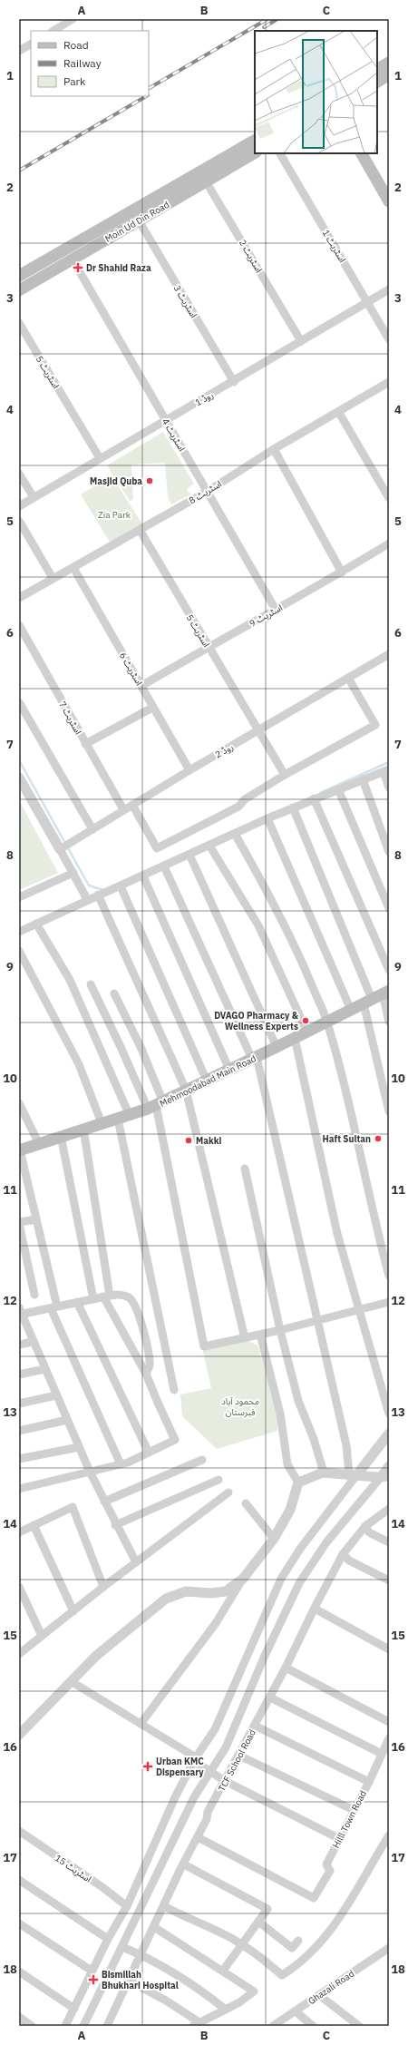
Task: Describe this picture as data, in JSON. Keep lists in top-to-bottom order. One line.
{"streets":{"main road":["Moin Ud Din Road","Mehmoodabad Main Road"],"street":["اسٹریٹ 1","اسٹریٹ 2","اسٹریٹ 3","اسٹریٹ 5","روڈ 1","اسٹریٹ 4","اسٹریٹ 8","اسٹریٹ 9","اسٹریٹ 6","اسٹریٹ 7","روڈ 2","TCF School Road","Hilll Town Road","اسٹریٹ 15","Ghazali Road"]},"crossings":[["Moin Ud Din Road","اسٹریٹ 2"],["Moin Ud Din Road","اسٹریٹ 3"],["Moin Ud Din Road","اسٹریٹ 4"],["اسٹریٹ 1","روڈ 1"],["اسٹریٹ 2","روڈ 1"],["اسٹریٹ 3","روڈ 1"],["اسٹریٹ 5","روڈ 1"],["اسٹریٹ 5","اسٹریٹ 8"],["اسٹریٹ 5","اسٹریٹ 9"],["اسٹریٹ 5","روڈ 2"],["روڈ 1","اسٹریٹ 4"],["اسٹریٹ 4","اسٹریٹ 8"],["اسٹریٹ 4","اسٹریٹ 9"],["اسٹریٹ 8","اسٹریٹ 6"],["اسٹریٹ 9","اسٹریٹ 6"],["اسٹریٹ 6","روڈ 2"],["اسٹریٹ 7","روڈ 2"],["TCF School Road","Hilll Town Road"]],"parks":["Zia Park","محمود آباد قبرستان"],"places":{"health":["Dr Shahid Raza","Urban KMC Dispensary","Bismillah Bhukhari Hospital"],"other":["Masjid Quba","DVAGO Pharmacy & Wellness Experts","Haft Sultan","Makki"]},"legend":["Road","Railway","Park"],"grid":{"columns":["A","B","C"],"rows":["1","2","3","4","5","6","7","8","9","10","11","12","13","14","15","16","17","18"]}}
